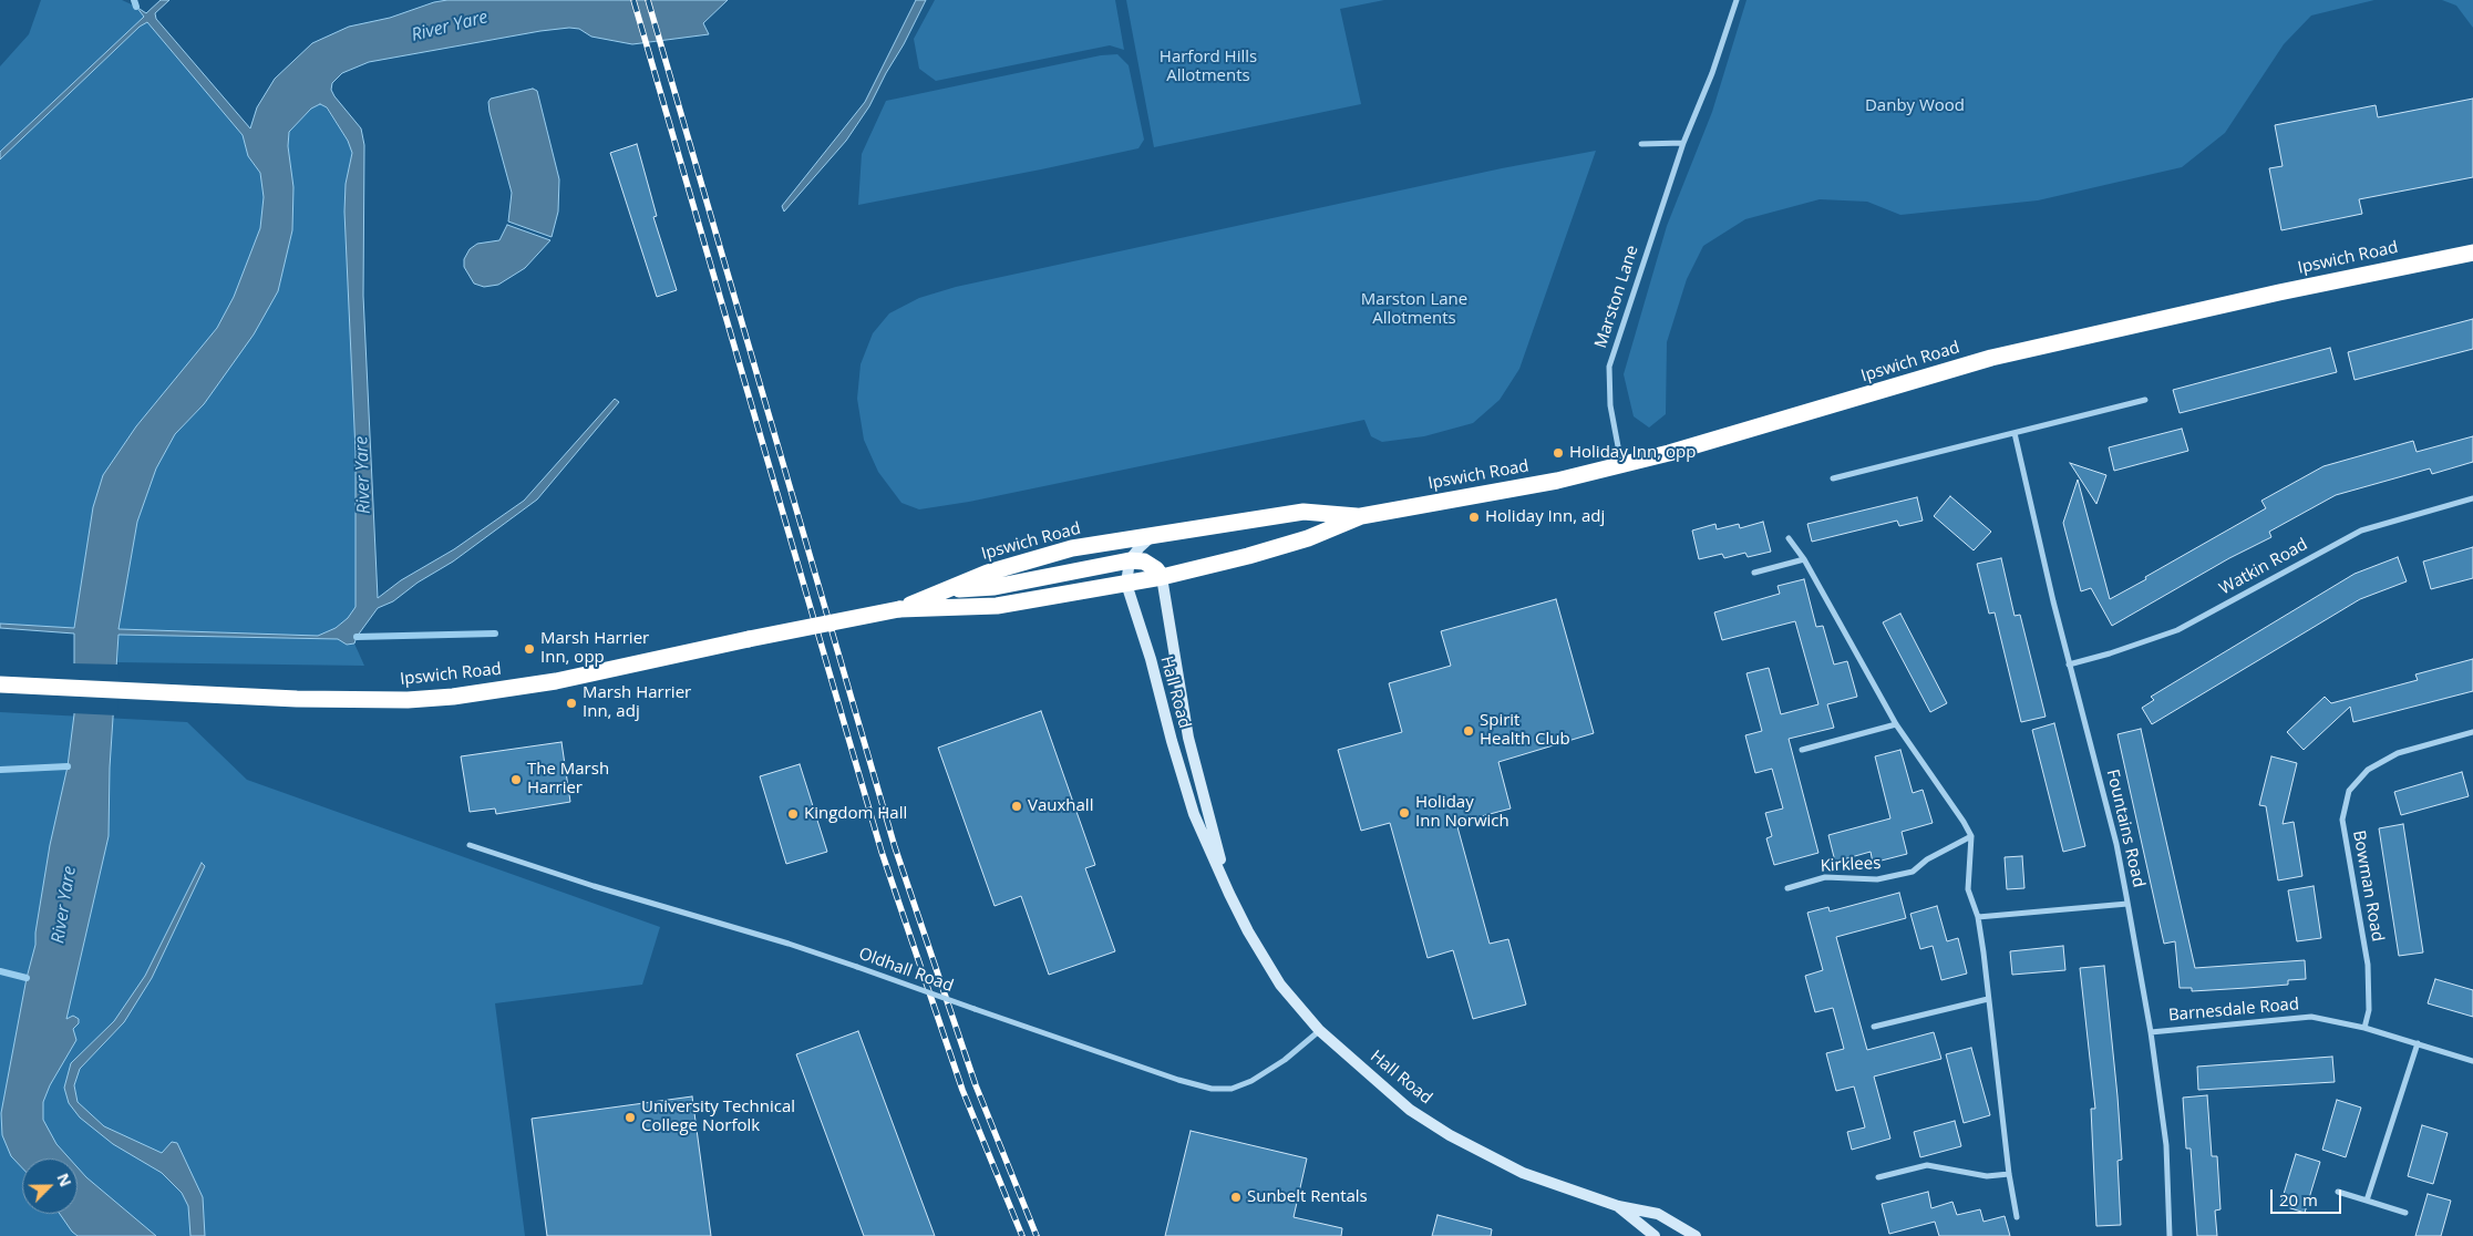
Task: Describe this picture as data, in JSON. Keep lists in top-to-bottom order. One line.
{"streets":{"highway":["Ipswich Road"],"street":["Marston Lane","Watkin Road","Hall Road","Fountains Road","Kirklees","Bowman Road","Oldhall Road","Barnesdale Road"]},"crossings":[["Ipswich Road","Marston Lane"],["Ipswich Road","Hall Road"],["Watkin Road","Fountains Road"],["Hall Road","Oldhall Road"],["Fountains Road","Barnesdale Road"],["Bowman Road","Barnesdale Road"]],"water":["River Yare"],"parks":["Harford Hills Allotments","Danby Wood","Marston Lane Allotments"],"places":["Holiday Inn, opp","Holiday Inn, adj","Marsh Harrier Inn, opp","Marsh Harrier Inn, adj","Spirit Health Club","The Marsh Harrier","Vauxhall","Holiday Inn Norwich","Kingdom Hall","University Technical College Norfolk","Sunbelt Rentals"],"scale_bar":"20 m","north":"top right"}
